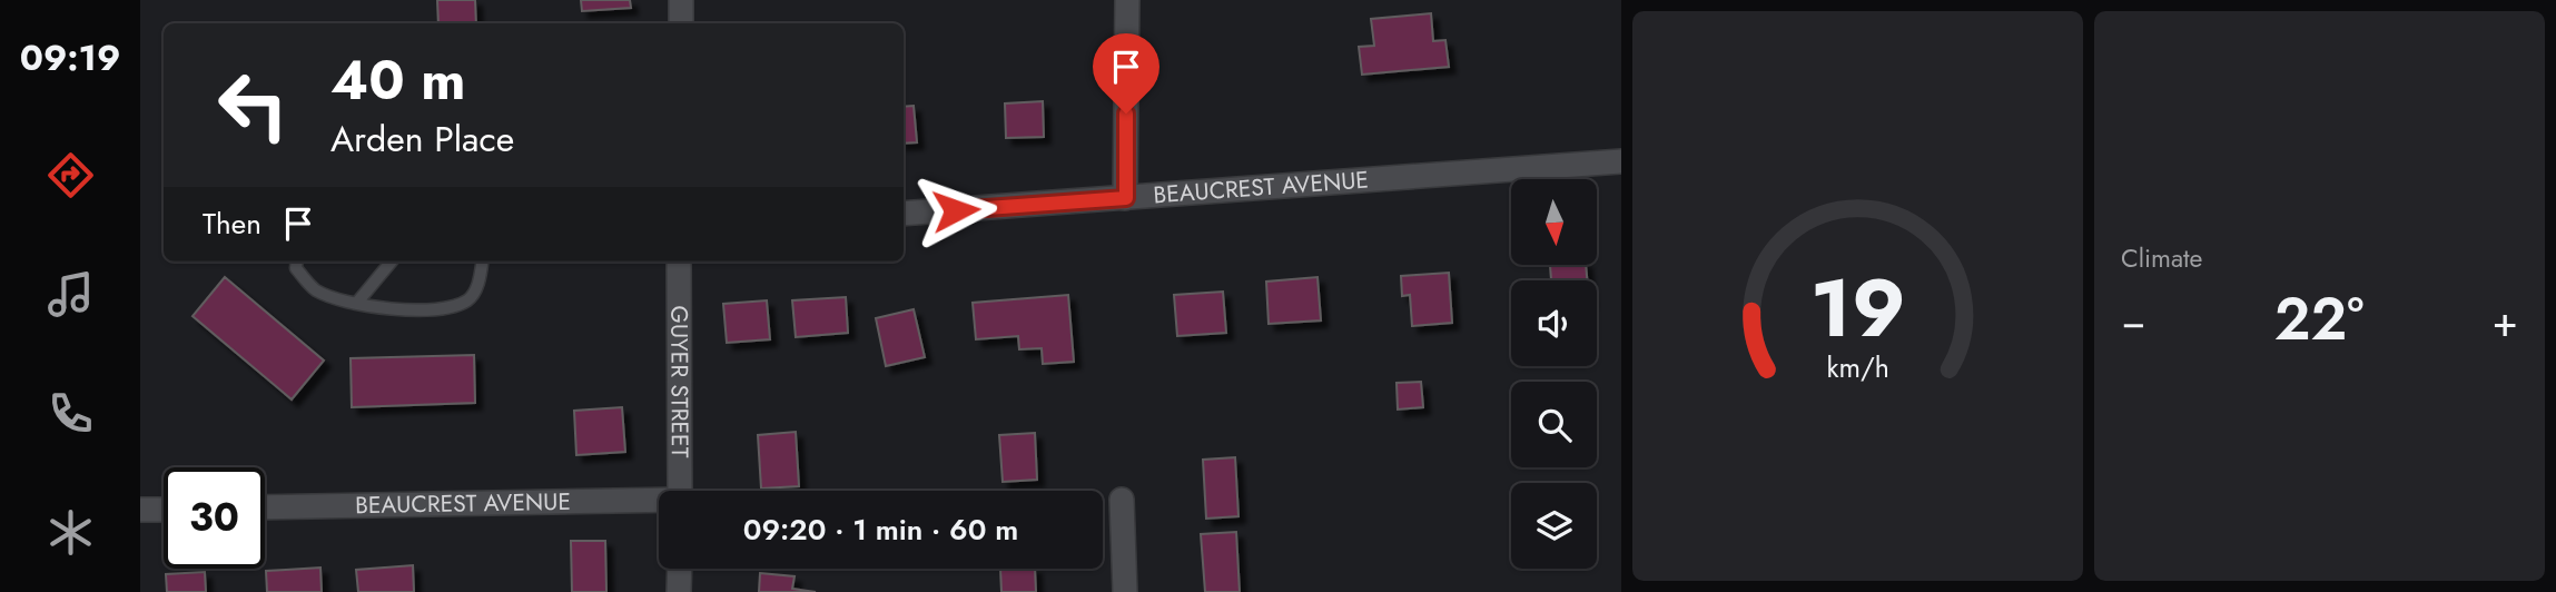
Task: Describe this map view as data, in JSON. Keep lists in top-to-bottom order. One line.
{"streets":{"street":["BEAUCREST AVENUE","GUYER STREET"]},"north":"bottom","page":{"tabs":"09:19","tile":"Climate","turn":["40 m","Arden Place"],"then":"Then","heat":["−","22°","+"],"limit":"30","trip":"09:20 · 1 min · 60 m","gauge":["19","km/h"]}}
